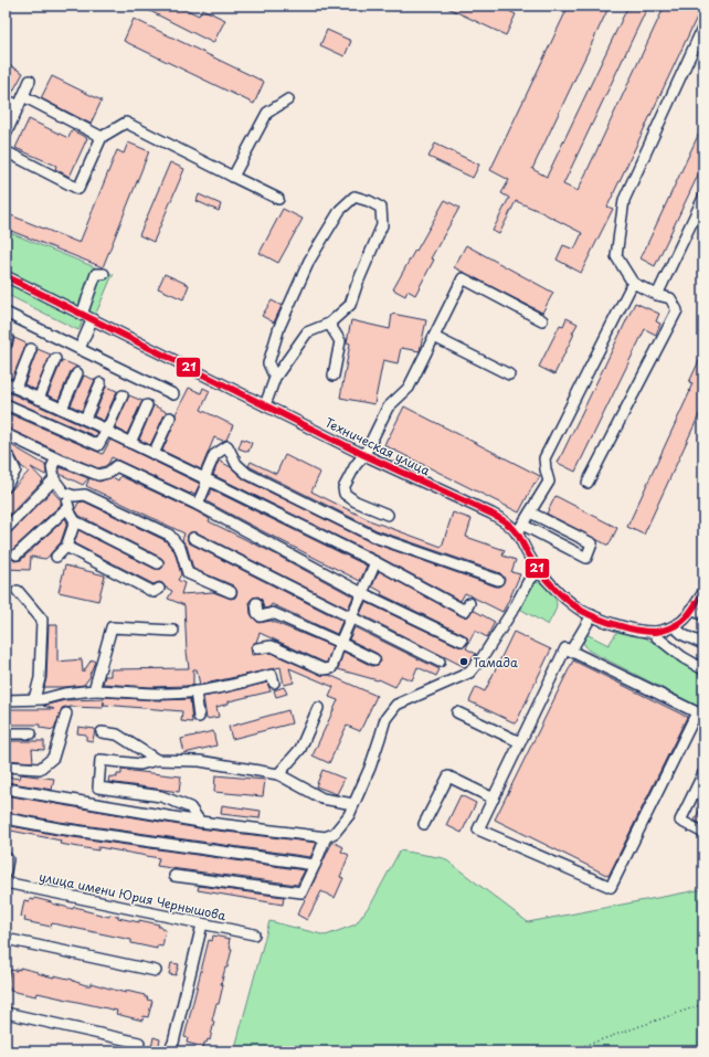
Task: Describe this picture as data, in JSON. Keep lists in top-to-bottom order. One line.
{"streets":{"street":["Техническая улица","улица имени Юрия Чернышова"]},"places":["Тамада"],"lines":["transit line 21"]}
